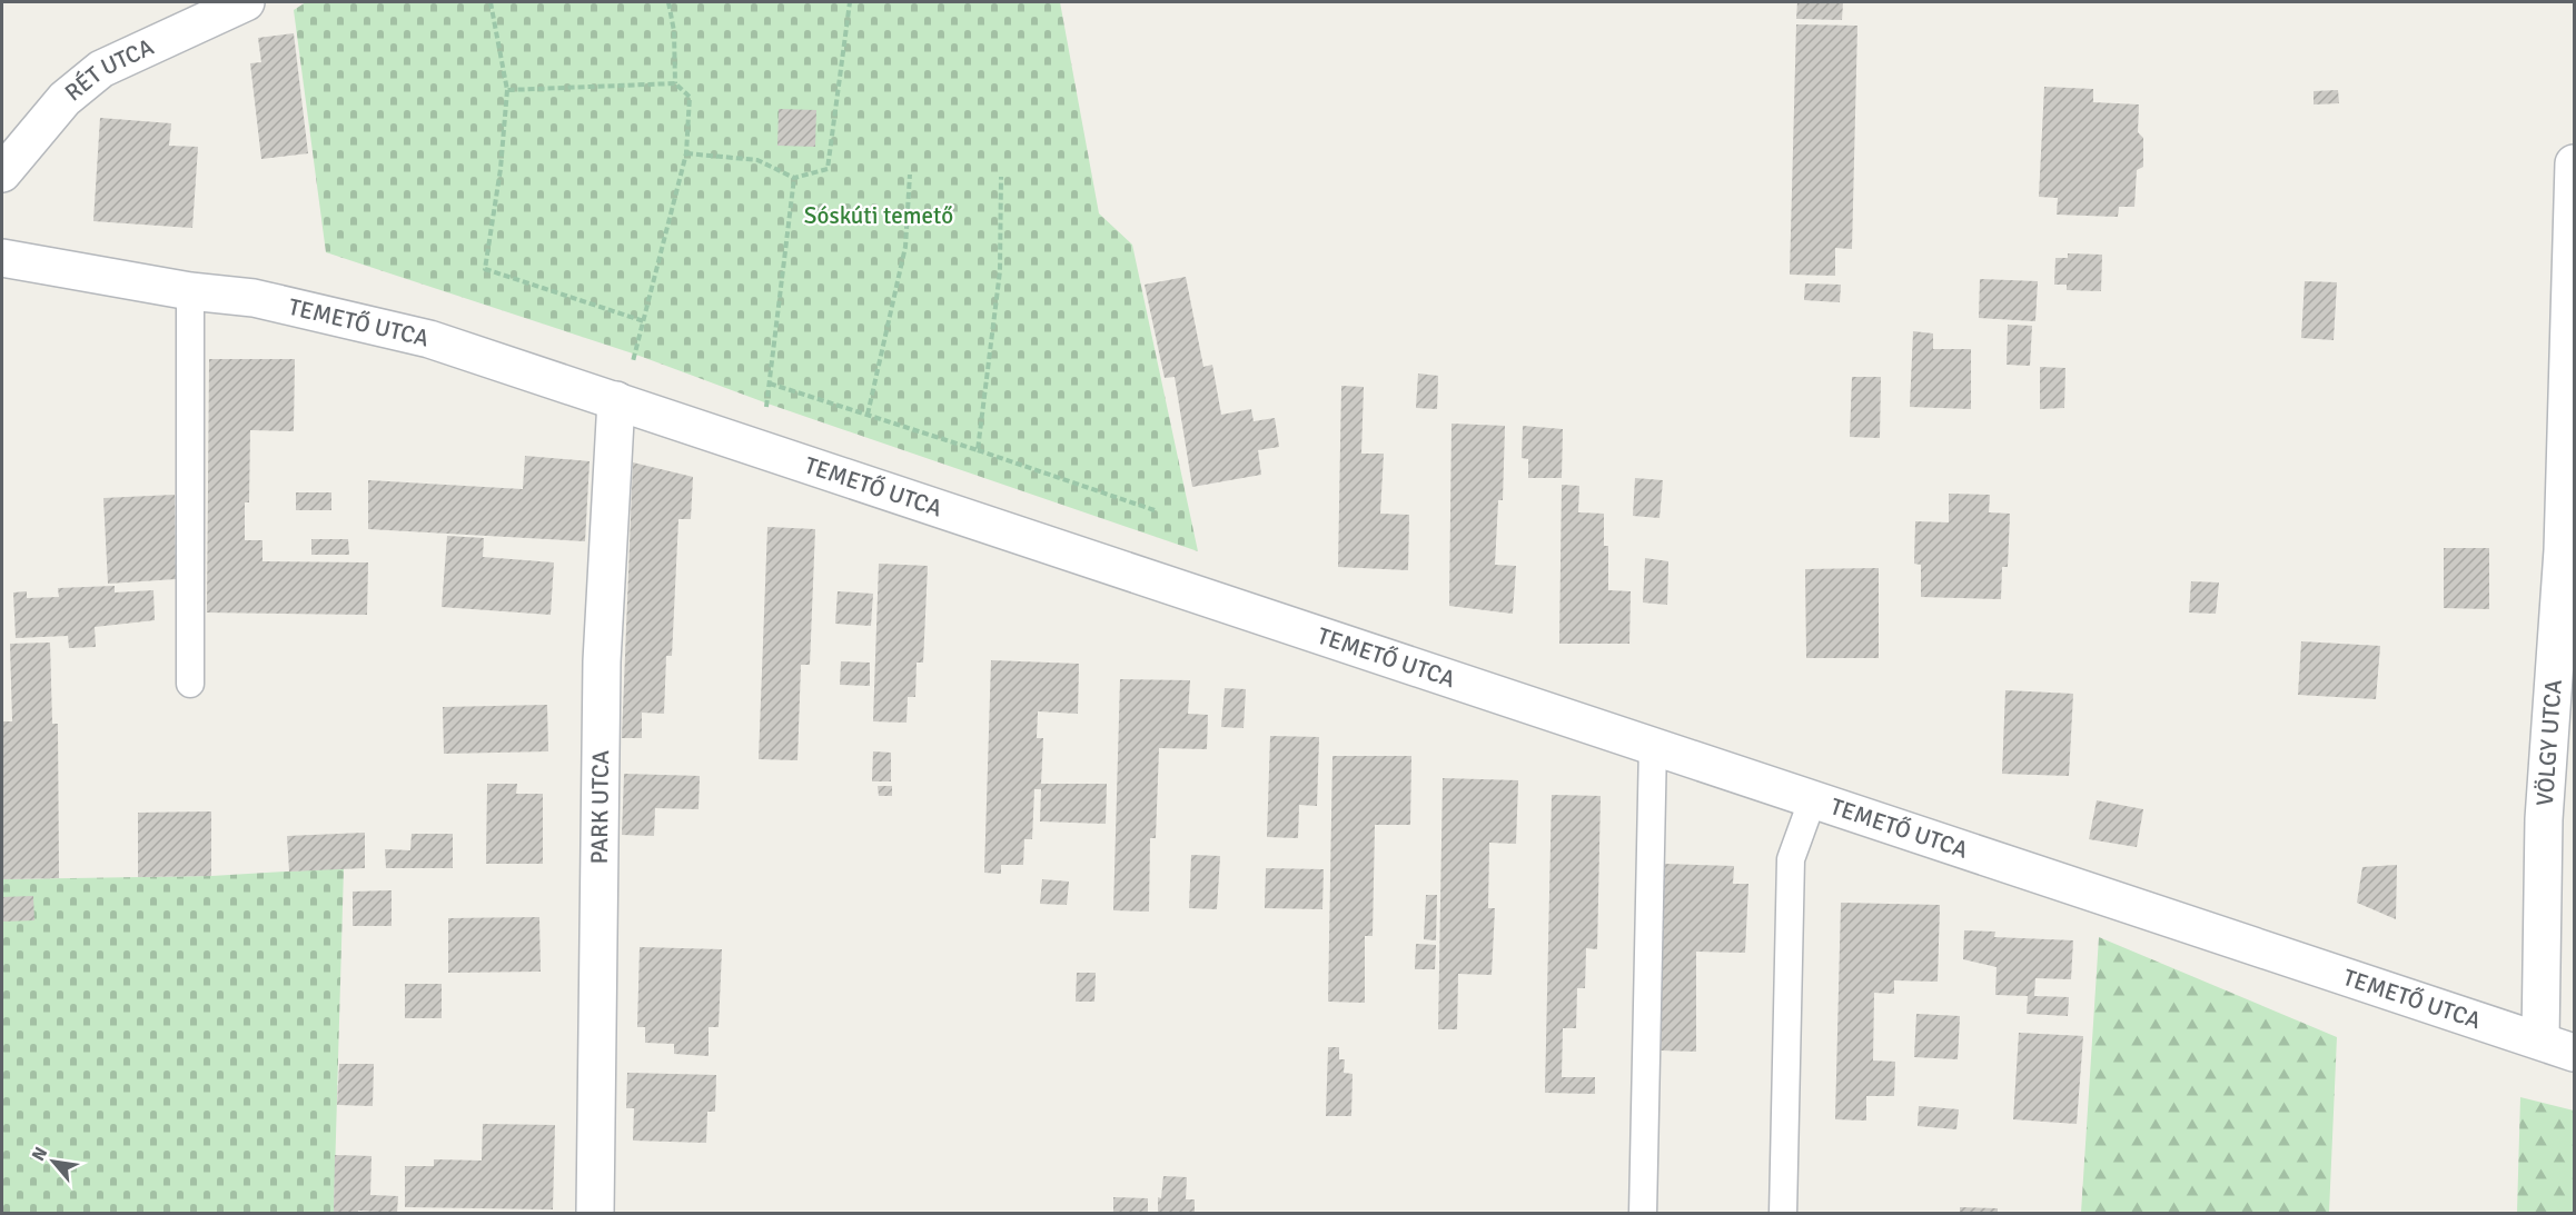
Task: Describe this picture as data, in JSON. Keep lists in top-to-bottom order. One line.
{"streets":{"street":["RÉT UTCA","TEMETŐ UTCA","VÖLGY UTCA","PARK UTCA"]},"crossings":[["TEMETŐ UTCA","VÖLGY UTCA"],["TEMETŐ UTCA","PARK UTCA"]],"parks":["Sóskúti temető"],"north":"top left"}
